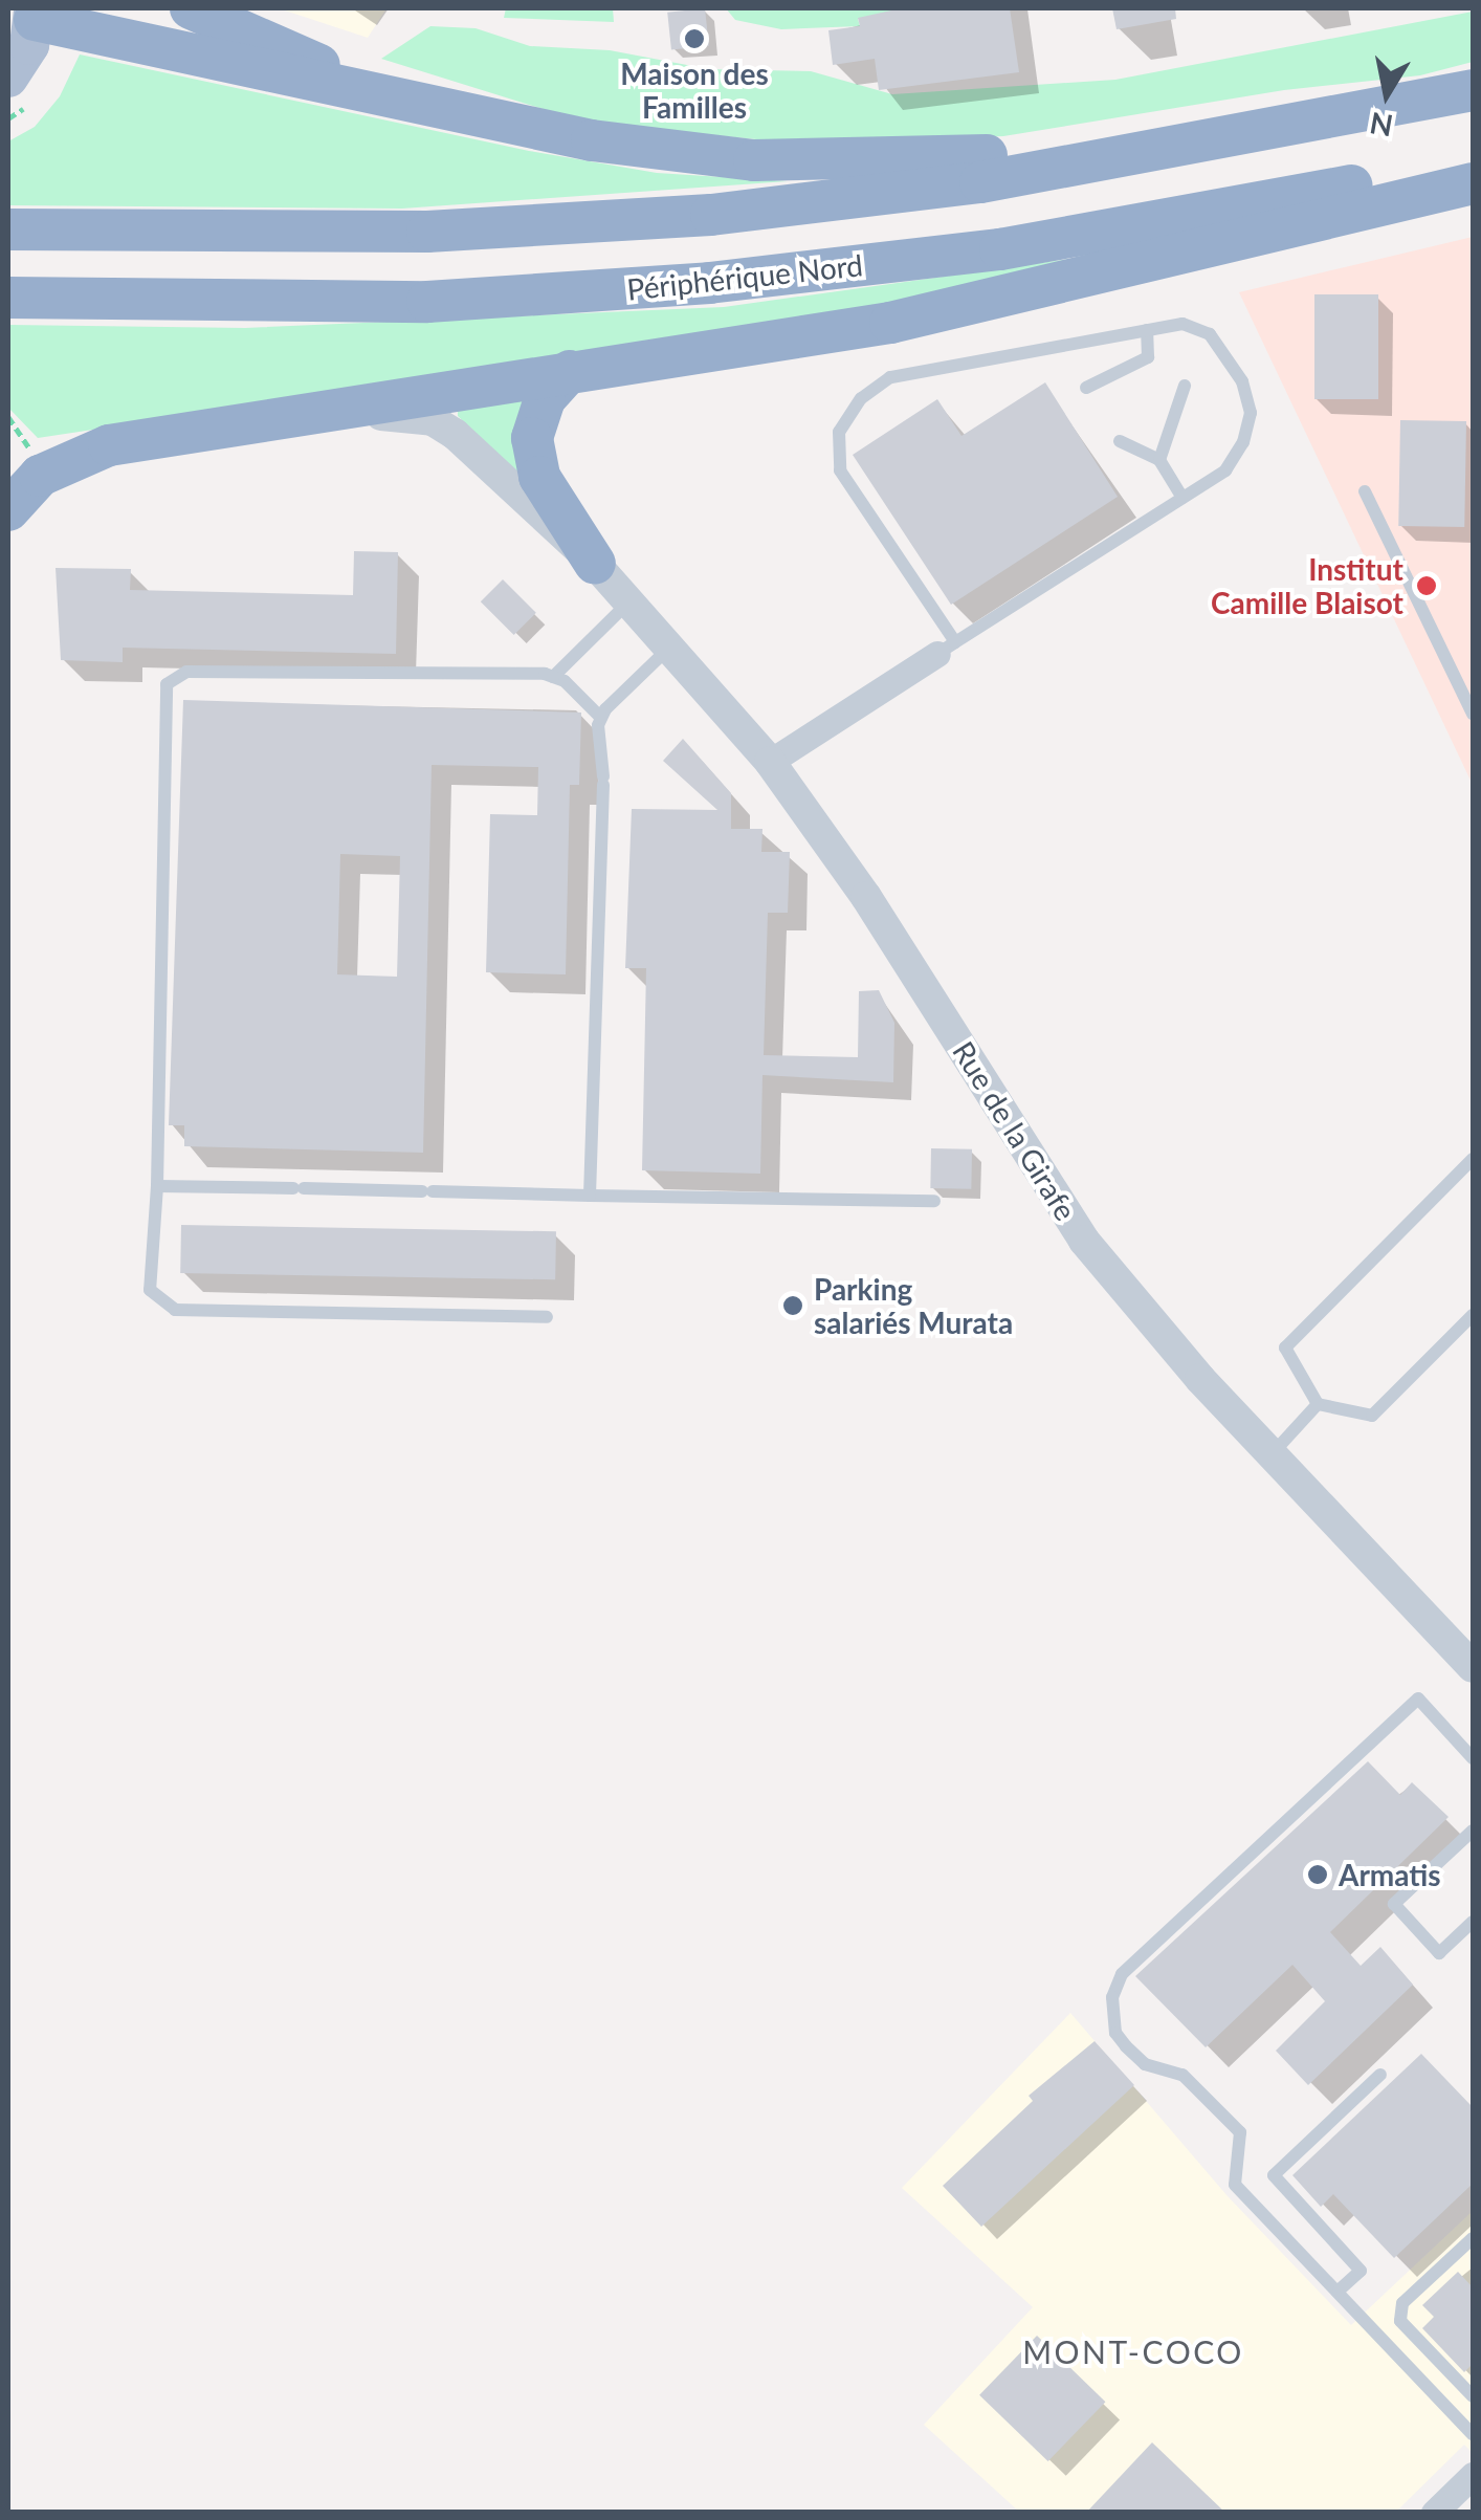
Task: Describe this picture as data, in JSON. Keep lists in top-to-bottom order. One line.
{"streets":{"highway":["Périphérique Nord"],"street":["Rue de la Girafe"]},"districts":["MONT-COCO"],"places":["Maison des Familles","Institut Camille Blaisot","Parking salariés Murata","Armatis"],"north":"bottom"}
